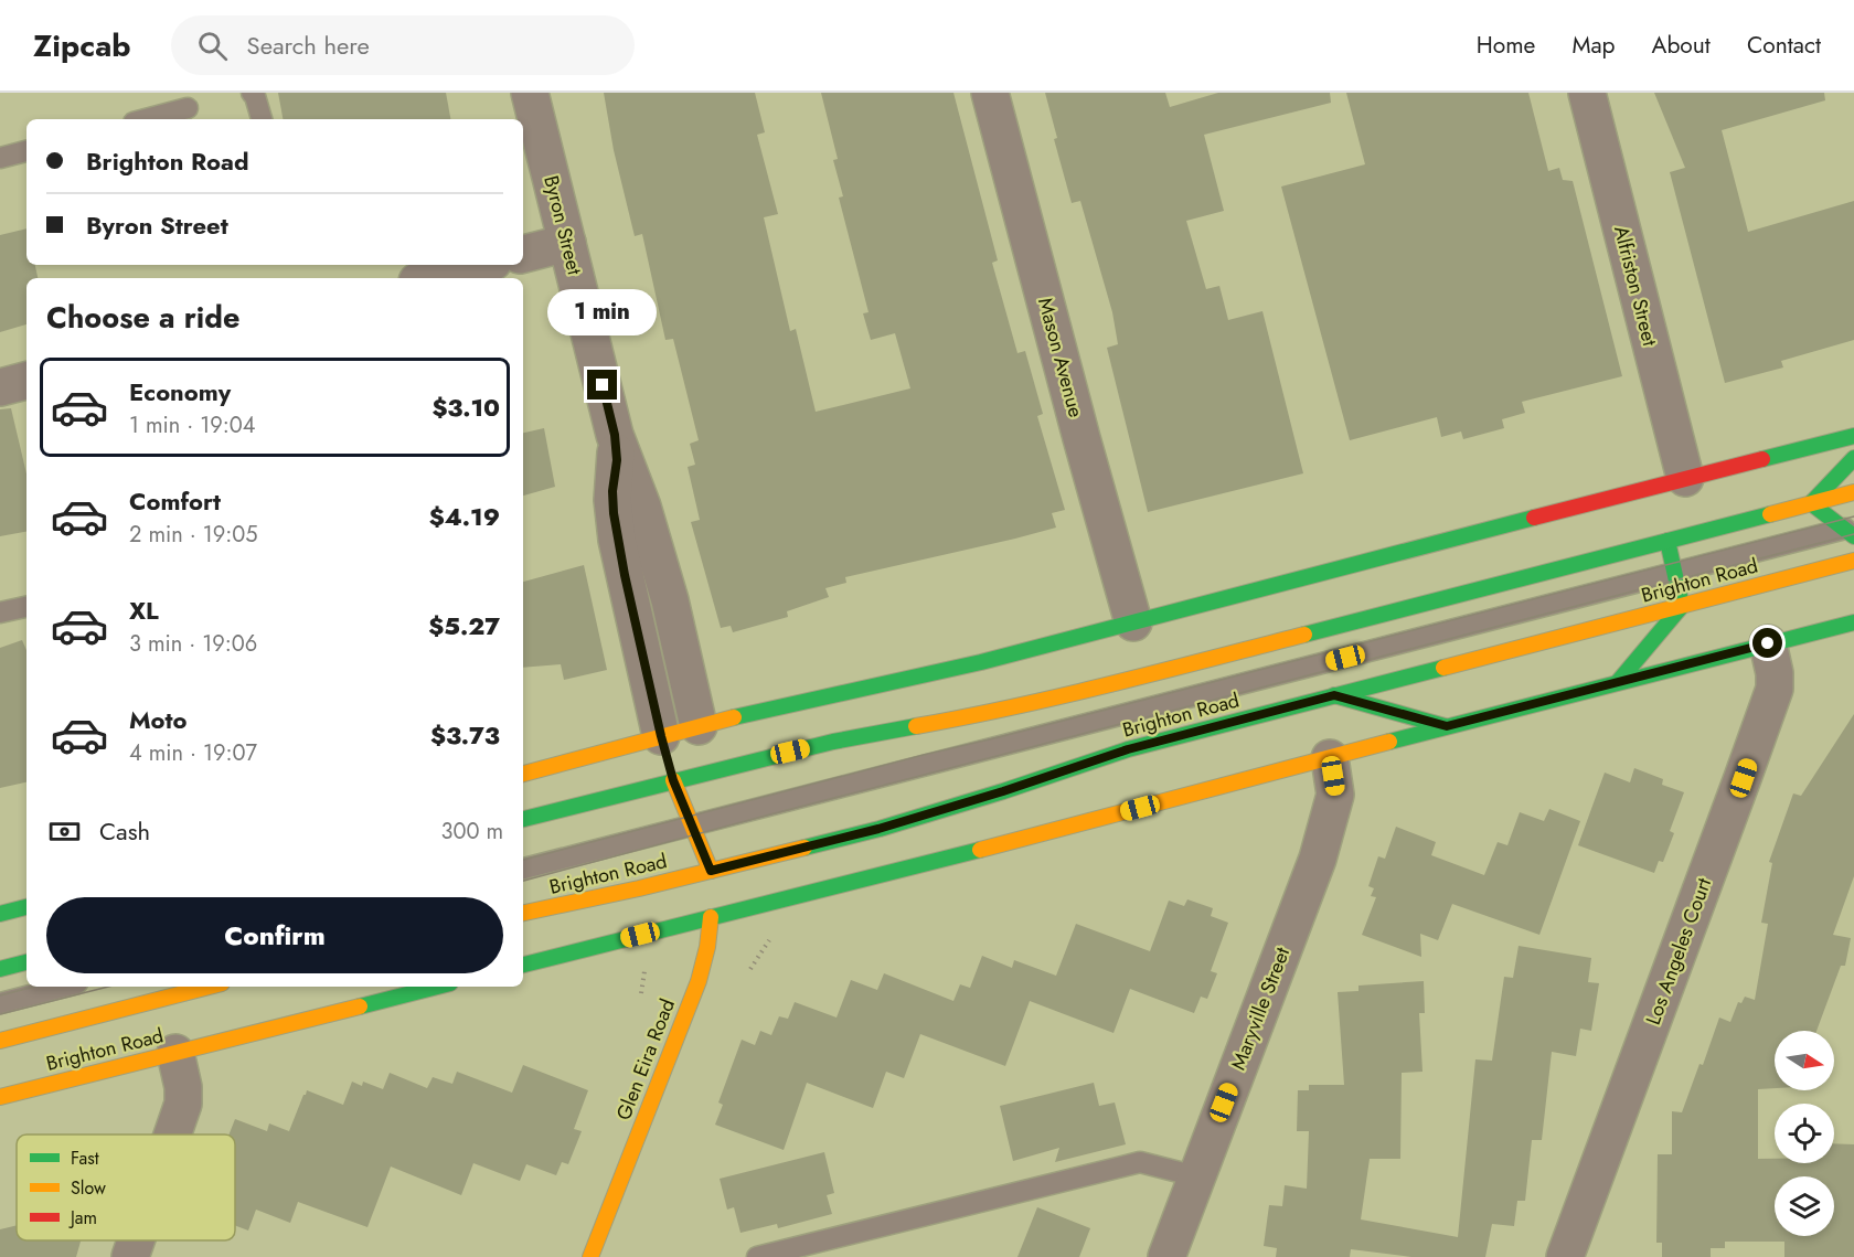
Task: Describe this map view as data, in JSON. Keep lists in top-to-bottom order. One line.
{"streets":{"main road":["Brighton Road","Glen Eira Road"],"street":["Byron Street","Alfriston Street","Mason Avenue","Los Angeles Court","Maryville Street"]},"legend":["Fast","Slow","Jam"],"north":"right","page":{"header":"Zipcab","search":"Search here","nav":["Home","Map","About","Contact"],"banner":["Brighton Road","Byron Street"],"heading":"Choose a ride","bubble":"1 min","list":[{"name":"Economy","note":"1 min · 19:04","value":"$3.10"},{"name":"Comfort","note":"2 min · 19:05","value":"$4.19"},{"name":"XL","note":"3 min · 19:06","value":"$5.27"},{"name":"Moto","note":"4 min · 19:07","value":"$3.73"}],"pay":["Cash","300 m"],"buttons":"Confirm"}}
